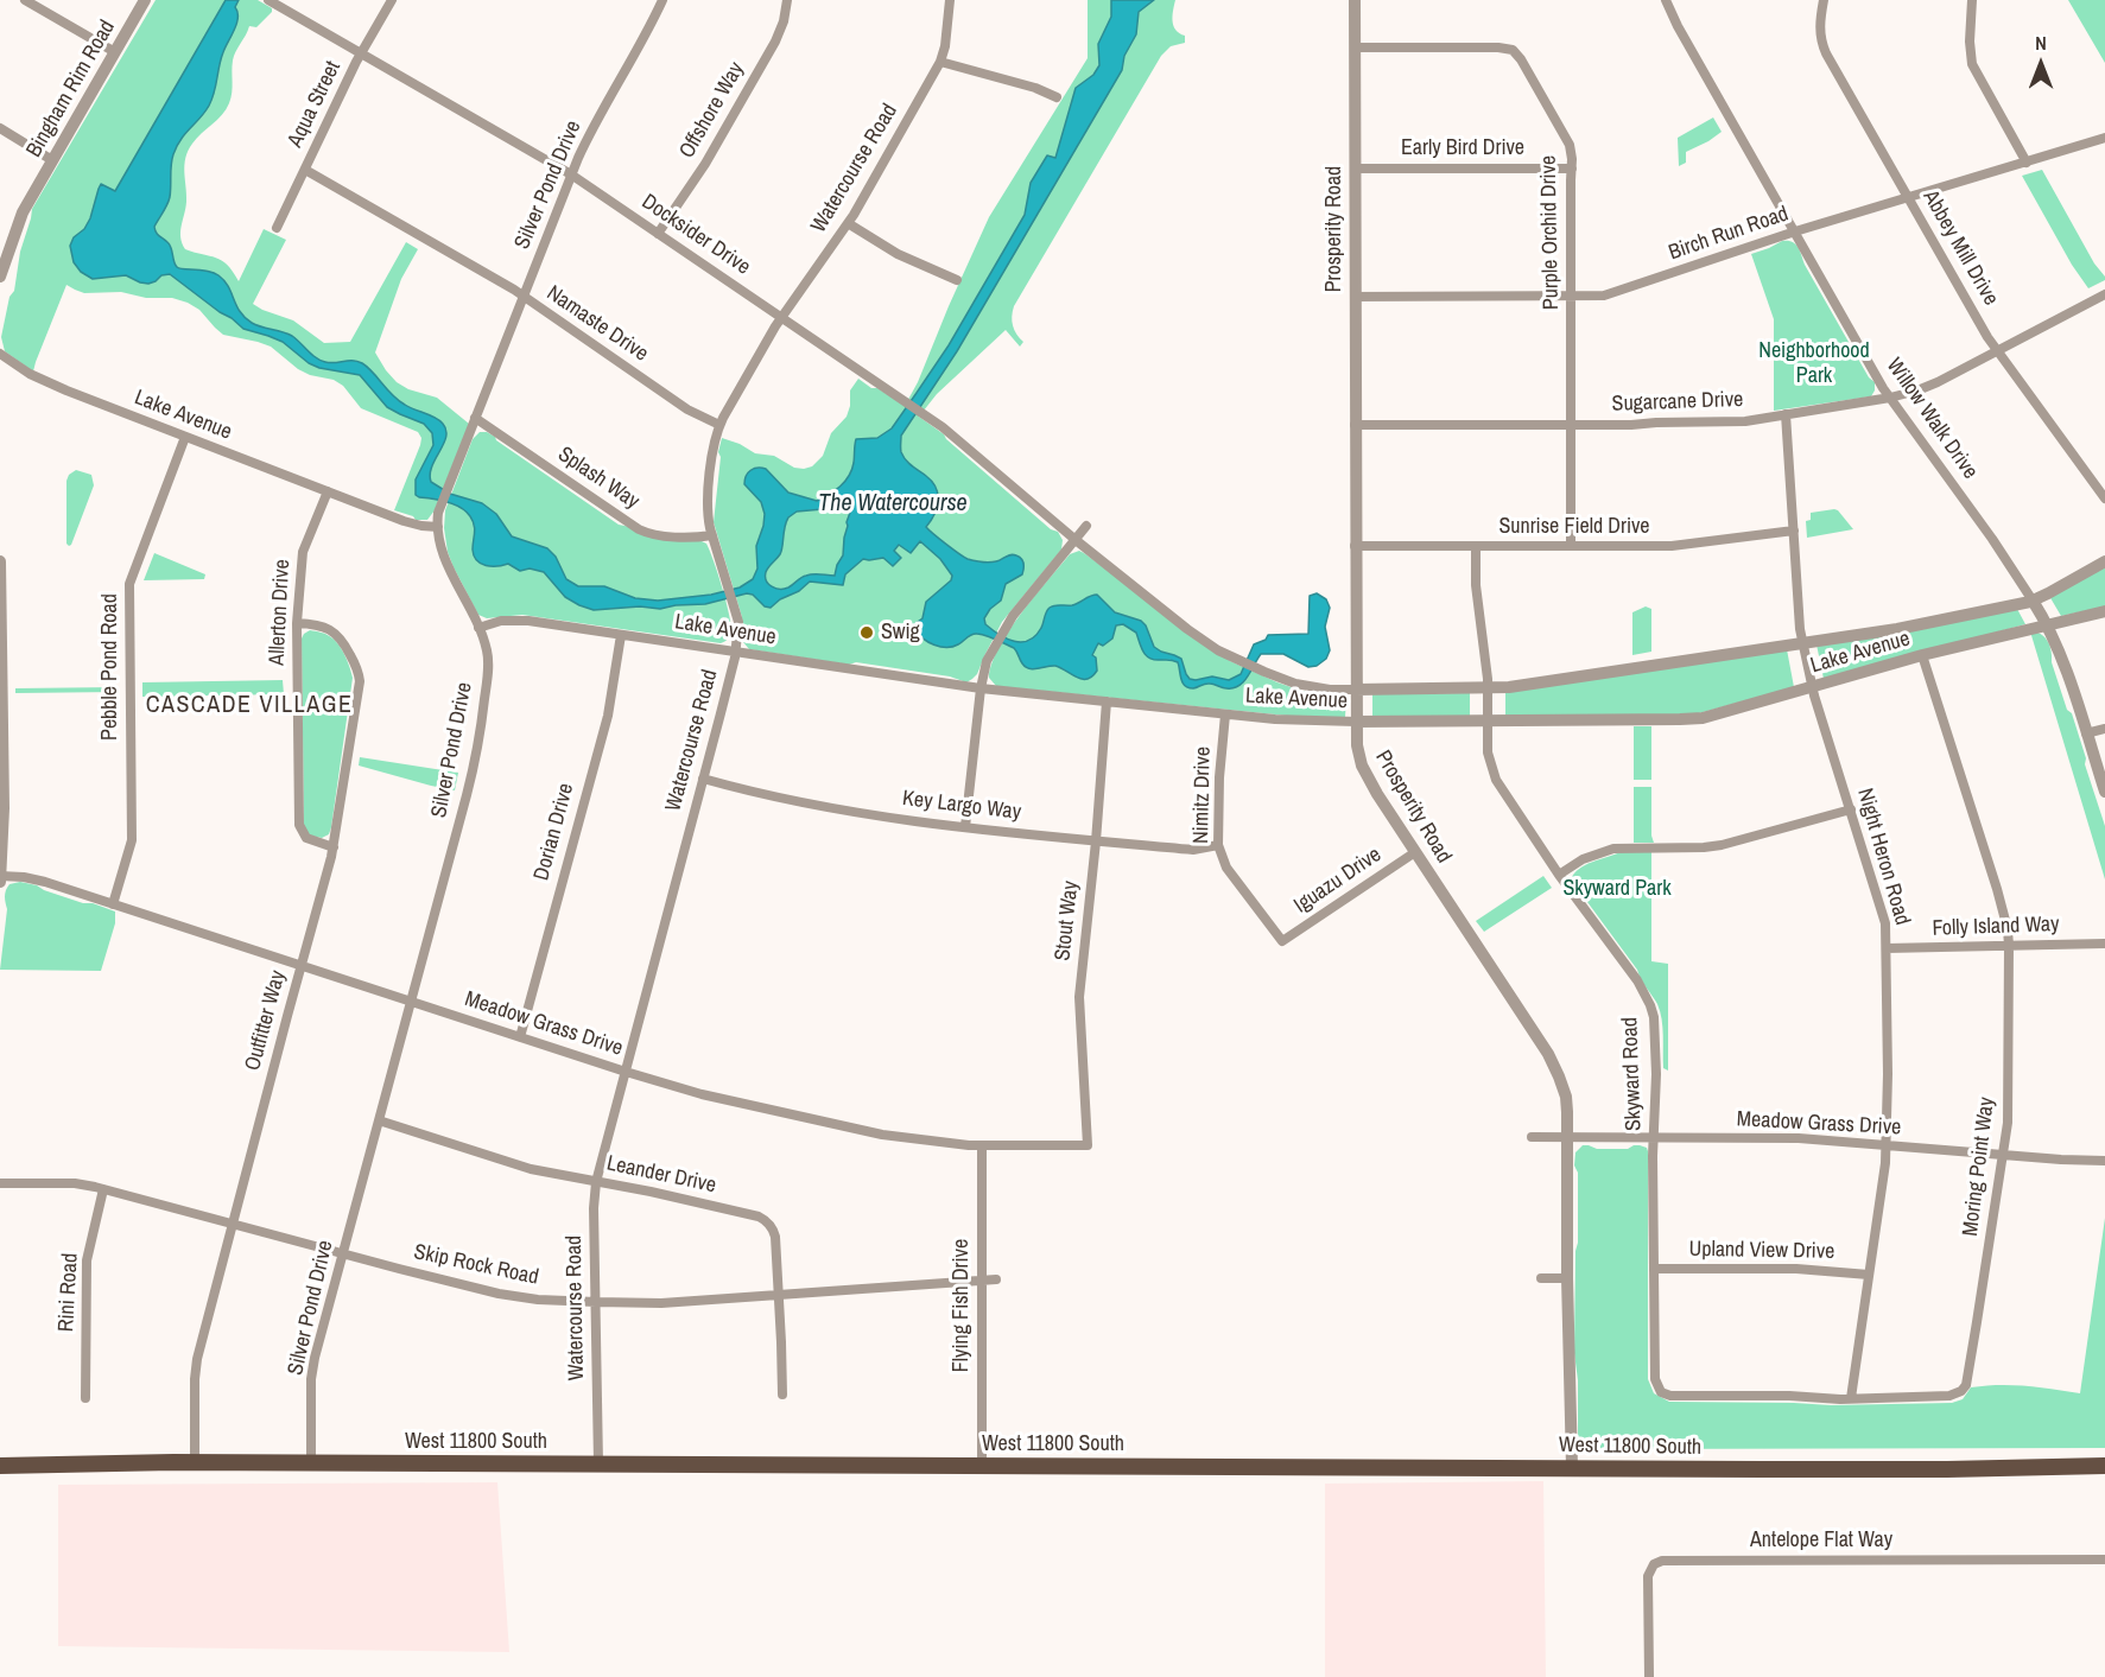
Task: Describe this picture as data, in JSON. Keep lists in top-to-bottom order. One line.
{"streets":{"main road":["West 11800 South"],"street":["Bingham Rim Road","Aqua Street","Offshore Way","Early Bird Drive","Watercourse Road","Silver Pond Drive","Prosperity Road","Purple Orchid Drive","Birch Run Road","Docksider Drive","Abbey Mill Drive","Namaste Drive","Sugarcane Drive","Lake Avenue","Willow Walk Drive","Splash Way","Sunrise Field Drive","Allerton Drive","Pebble Pond Road","Nimitz Drive","Key Largo Way","Dorian Drive","Night Heron Road","Iguazu Drive","Stout Way","Folly Island Way","Outfitter Way","Meadow Grass Drive","Skyward Road","Moring Point Way","Leander Drive","Upland View Drive","Skip Rock Road","Rini Road","Flying Fish Drive","Antelope Flat Way"]},"crossings":[["Aqua Street","Docksider Drive"],["Aqua Street","Namaste Drive"],["Offshore Way","Docksider Drive"],["Early Bird Drive","Prosperity Road"],["Early Bird Drive","Purple Orchid Drive"],["Watercourse Road","Docksider Drive"],["Watercourse Road","Namaste Drive"],["Watercourse Road","Lake Avenue"],["Watercourse Road","Splash Way"],["Watercourse Road","Key Largo Way"],["Watercourse Road","Meadow Grass Drive"],["Watercourse Road","Leander Drive"],["Watercourse Road","Skip Rock Road"],["Watercourse Road","West 11800 South"],["Silver Pond Drive","Docksider Drive"],["Silver Pond Drive","Namaste Drive"],["Silver Pond Drive","Lake Avenue"],["Silver Pond Drive","Splash Way"],["Silver Pond Drive","Meadow Grass Drive"],["Silver Pond Drive","Leander Drive"],["Silver Pond Drive","Skip Rock Road"],["Silver Pond Drive","West 11800 South"],["Prosperity Road","Purple Orchid Drive"],["Prosperity Road","Birch Run Road"],["Prosperity Road","Sugarcane Drive"],["Prosperity Road","Lake Avenue"],["Prosperity Road","Sunrise Field Drive"],["Prosperity Road","Iguazu Drive"],["Prosperity Road","Meadow Grass Drive"],["Prosperity Road","West 11800 South"],["Purple Orchid Drive","Birch Run Road"],["Purple Orchid Drive","Sugarcane Drive"],["Purple Orchid Drive","Sunrise Field Drive"],["Birch Run Road","Abbey Mill Drive"],["Birch Run Road","Willow Walk Drive"],["Docksider Drive","Lake Avenue"],["Abbey Mill Drive","Sugarcane Drive"],["Sugarcane Drive","Willow Walk Drive"],["Sugarcane Drive","Night Heron Road"],["Lake Avenue","Willow Walk Drive"],["Lake Avenue","Allerton Drive"],["Lake Avenue","Pebble Pond Road"],["Lake Avenue","Nimitz Drive"],["Lake Avenue","Dorian Drive"],["Lake Avenue","Night Heron Road"],["Lake Avenue","Stout Way"],["Lake Avenue","Skyward Road"],["Lake Avenue","Moring Point Way"],["Sunrise Field Drive","Night Heron Road"],["Sunrise Field Drive","Skyward Road"],["Allerton Drive","Outfitter Way"],["Pebble Pond Road","Meadow Grass Drive"],["Nimitz Drive","Key Largo Way"],["Nimitz Drive","Iguazu Drive"],["Key Largo Way","Stout Way"],["Dorian Drive","Meadow Grass Drive"],["Night Heron Road","Folly Island Way"],["Night Heron Road","Meadow Grass Drive"],["Night Heron Road","Moring Point Way"],["Night Heron Road","Upland View Drive"],["Stout Way","Meadow Grass Drive"],["Folly Island Way","Moring Point Way"],["Outfitter Way","Meadow Grass Drive"],["Outfitter Way","Skip Rock Road"],["Outfitter Way","West 11800 South"],["Meadow Grass Drive","Skyward Road"],["Meadow Grass Drive","Moring Point Way"],["Meadow Grass Drive","Flying Fish Drive"],["Skyward Road","Moring Point Way"],["Skyward Road","Upland View Drive"],["Leander Drive","Skip Rock Road"],["Skip Rock Road","Rini Road"],["Skip Rock Road","Flying Fish Drive"],["Flying Fish Drive","West 11800 South"]],"districts":["CASCADE VILLAGE"],"water":["The Watercourse"],"parks":["Neighborhood Park","Skyward Park"],"places":["Swig"],"north":"top"}
